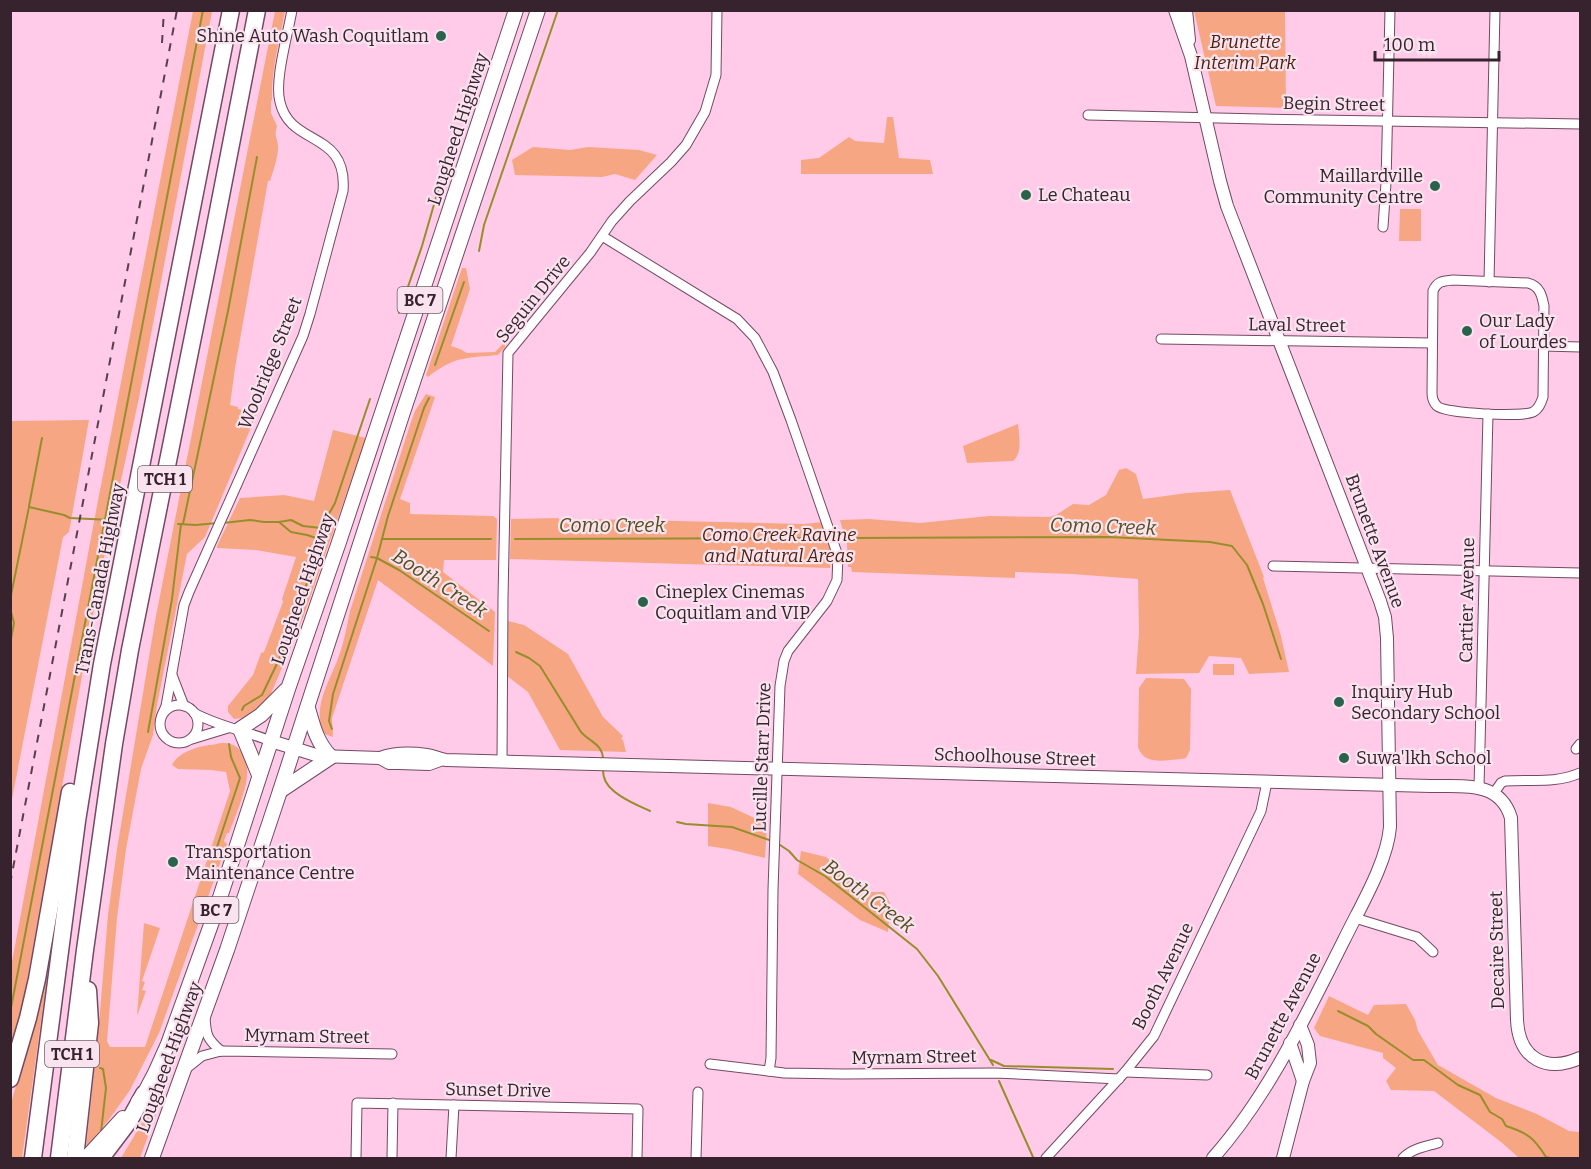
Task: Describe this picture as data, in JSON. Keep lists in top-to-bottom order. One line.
{"streets":{"highway":["TCH 1","Trans-Canada Highway"],"main road":["Lougheed Highway","BC 7","Brunette Avenue","Schoolhouse Street","Decaire Street"],"street":["Begin Street","Seguin Drive","Laval Street","Woolridge Street","Cartier Avenue","Lucille Starr Drive","Booth Avenue","Myrnam Street","Sunset Drive"]},"crossings":[["Begin Street","Brunette Avenue"],["Lougheed Highway","Schoolhouse Street"],["Lougheed Highway","Myrnam Street"],["Seguin Drive","Lucille Starr Drive"],["Seguin Drive","Schoolhouse Street"],["Laval Street","Brunette Avenue"],["Laval Street","Cartier Avenue"],["Woolridge Street","Schoolhouse Street"],["Brunette Avenue","Schoolhouse Street"],["Cartier Avenue","Schoolhouse Street"],["Lucille Starr Drive","Schoolhouse Street"],["Lucille Starr Drive","Myrnam Street"],["Schoolhouse Street","Decaire Street"],["Schoolhouse Street","Booth Avenue"],["Booth Avenue","Myrnam Street"]],"water":["Como Creek","Booth Creek"],"parks":["Brunette Interim Park","Como Creek Ravine and Natural Areas"],"places":["Shine Auto Wash Coquitlam","Maillardville Community Centre","Le Chateau","Our Lady of Lourdes","Cineplex Cinemas Coquitlam and VIP","Inquiry Hub Secondary School","Suwa'lkh School","Transportation Maintenance Centre"],"scale_bar":"100 m"}
